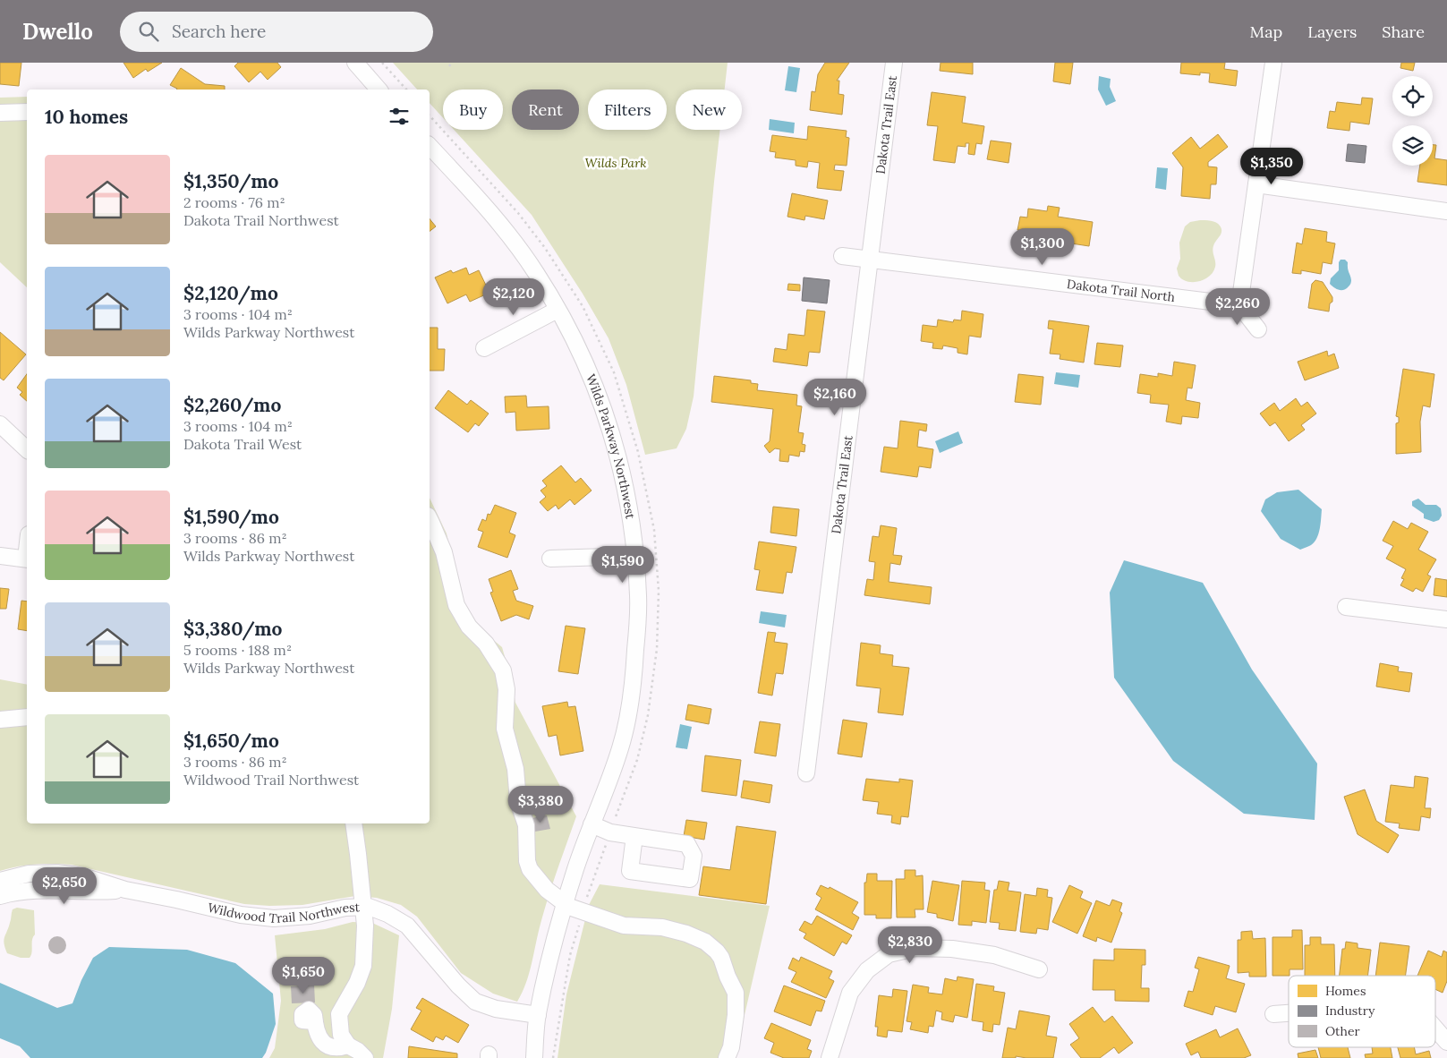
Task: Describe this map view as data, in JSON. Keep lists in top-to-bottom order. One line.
{"streets":{"street":["Dakota Trail East","Dakota Trail North","Wilds Parkway Northwest","Wildwood Trail Northwest"]},"crossings":[["Dakota Trail East","Dakota Trail North"],["Wilds Parkway Northwest","Wildwood Trail Northwest"]],"parks":["Wilds Park"],"legend":["Homes","Industry","Other"],"page":{"header":"Dwello","search":"Search here","nav":["Map","Layers","Share"],"chip":["Buy","Rent","Filters","New"],"heading":"10 homes","list":[{"name":"$1,350/mo","note":"2 rooms · 76 m² · Dakota Trail Northwest"},{"name":"$2,120/mo","note":"3 rooms · 104 m² · Wilds Parkway Northwest"},{"name":"$2,260/mo","note":"3 rooms · 104 m² · Dakota Trail West"},{"name":"$1,590/mo","note":"3 rooms · 86 m² · Wilds Parkway Northwest"},{"name":"$3,380/mo","note":"5 rooms · 188 m² · Wilds Parkway Northwest"},{"name":"$1,650/mo","note":"3 rooms · 86 m² · Wildwood Trail Northwest"}],"price":["$1,350","$1,300","$2,120","$2,260","$2,160","$1,590","$3,380","$2,650","$2,830","$1,650"]}}
